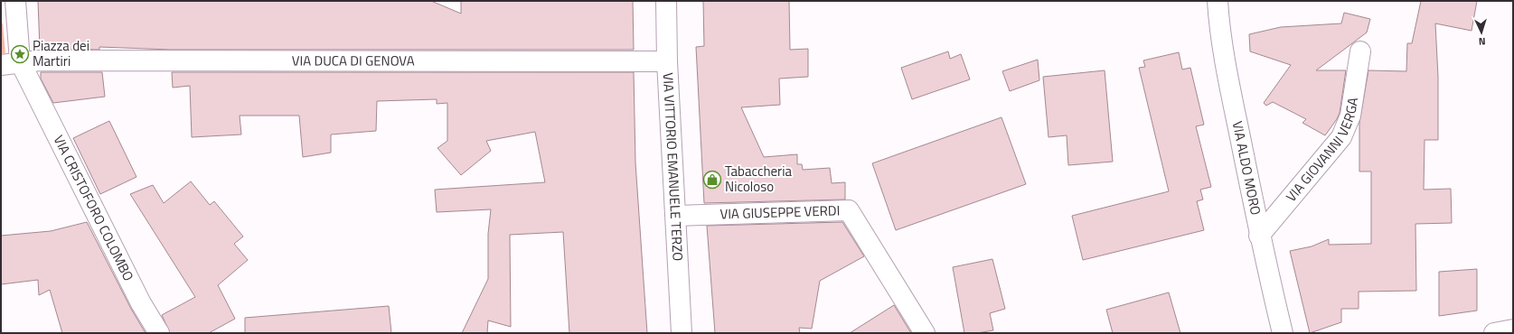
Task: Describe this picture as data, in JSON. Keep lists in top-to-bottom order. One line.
{"streets":{"street":["VIA DUCA DI GENOVA","VIA GIOVANNI VERGA","VIA VITTORIO EMANUELE TERZO","VIA ALDO MORO","VIA CRISTOFORO COLOMBO","VIA GIUSEPPE VERDI"]},"crossings":[["VIA DUCA DI GENOVA","VIA VITTORIO EMANUELE TERZO"],["VIA DUCA DI GENOVA","VIA CRISTOFORO COLOMBO"],["VIA GIOVANNI VERGA","VIA ALDO MORO"],["VIA VITTORIO EMANUELE TERZO","VIA GIUSEPPE VERDI"]],"places":{"place":["Piazza dei Martiri"],"shop":["Tabaccheria Nicoloso"]},"north":"bottom"}
